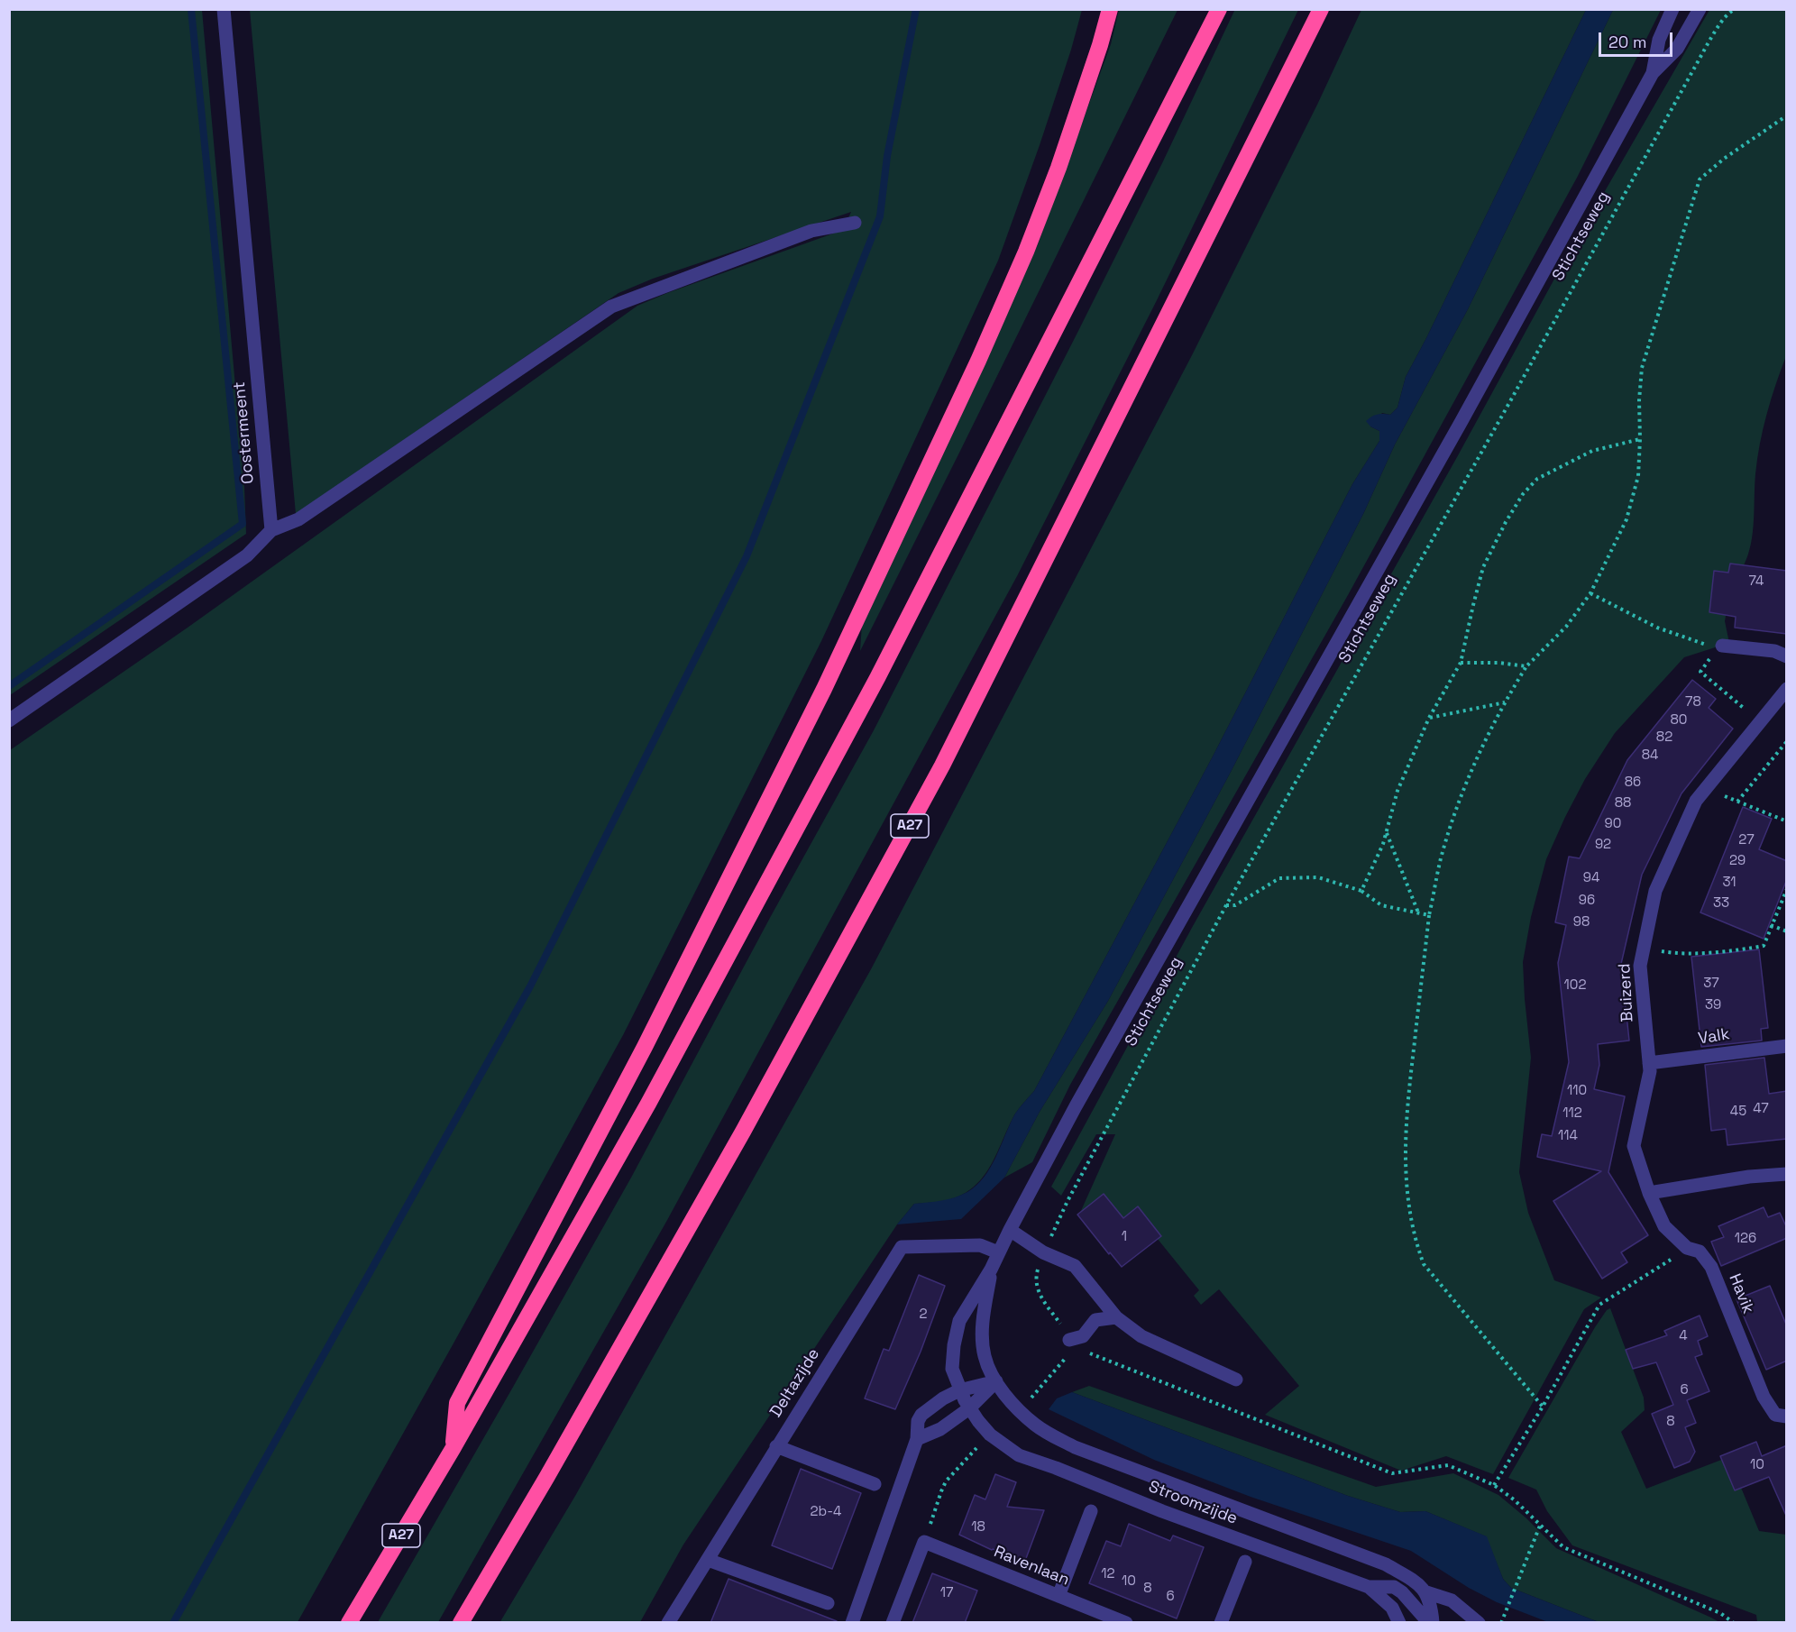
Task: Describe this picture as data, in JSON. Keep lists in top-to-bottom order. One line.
{"streets":{"highway":["A27"],"street":["Stichtseweg","Oostermeent","Buizerd","Valk","Havik","Deltazijde","Stroomzijde","Ravenlaan"]},"crossings":[["Stichtseweg","Deltazijde"],["Stichtseweg","Stroomzijde"],["Buizerd","Valk"],["Buizerd","Havik"]],"house_numbers":["74","78","80","82","84","86","88","90","27","92","29","94","31","96","33","98","37","102","39","110","47","45","112","114","1","126","2","4","6","8","10","2b-4","18","12","10","8","17","6"],"scale_bar":"20 m"}
